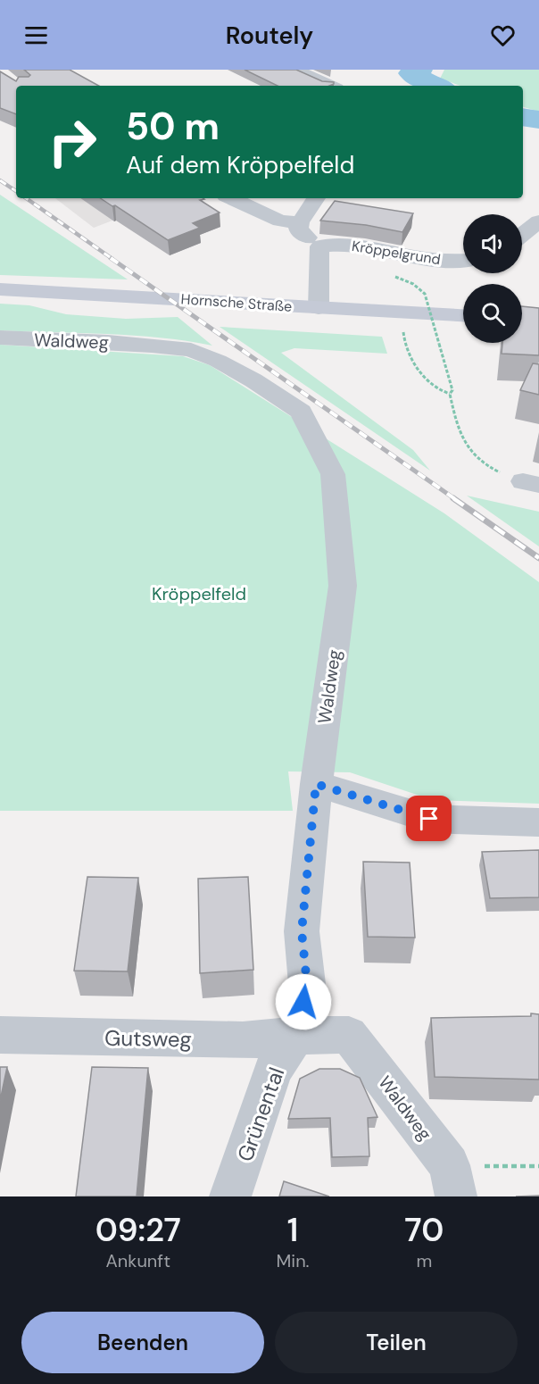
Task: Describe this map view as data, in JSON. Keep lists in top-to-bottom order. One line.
{"streets":{"main road":["Hornsche Straße"],"street":["Kröppelgrund","Waldweg","Gutsweg","Grünental"]},"crossings":[["Waldweg","Gutsweg"],["Waldweg","Grünental"],["Gutsweg","Grünental"]],"parks":["Kröppelfeld"],"page":{"header":"Routely","turn":["50 m","Auf dem Kröppelfeld"],"eta":["09:27","Ankunft","1","Min.","70","m"],"buttons":["Beenden","Teilen"]}}
